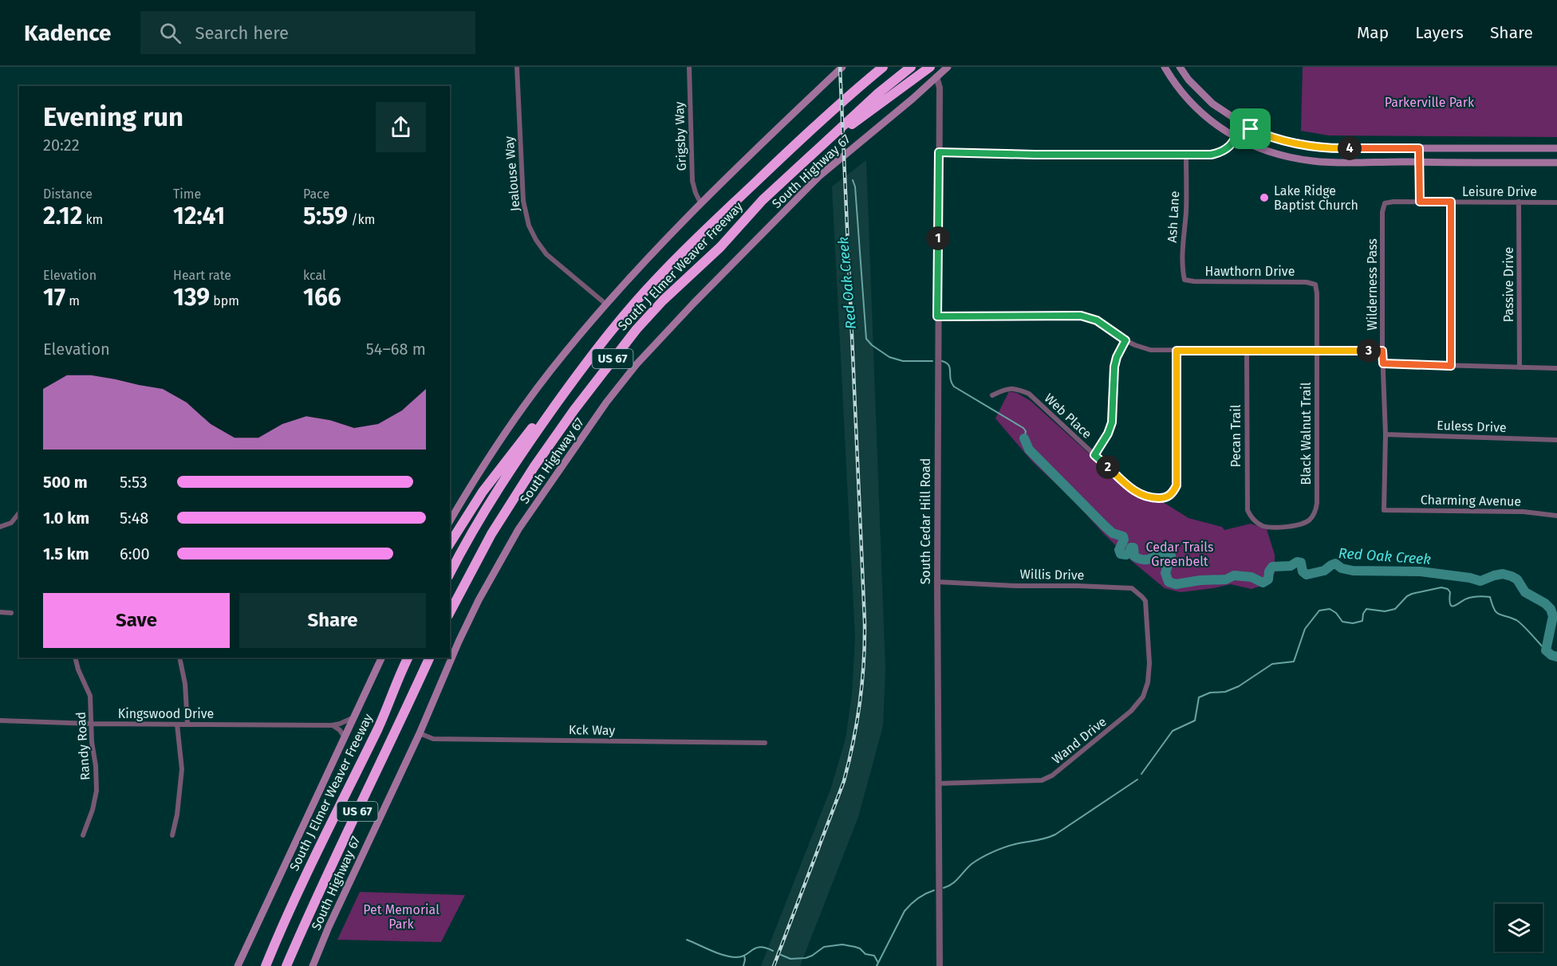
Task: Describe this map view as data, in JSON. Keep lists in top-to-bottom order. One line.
{"streets":{"highway":["South J Elmer Weaver Freeway","US 67"],"main road":["South Highway 67"],"street":["Grigsby Way","Jealouse Way","Leisure Drive","Ash Lane","Hawthorn Drive","Wilderness Pass","Passive Drive","Web Place","Euless Drive","Black Walnut Trail","Pecan Trail","Charming Avenue","South Cedar Hill Road","Willis Drive","Kingswood Drive","Kck Way","Wand Drive","Randy Road"]},"crossings":[["South Highway 67","South Cedar Hill Road"],["South Highway 67","Kck Way"],["Leisure Drive","Wilderness Pass"],["Leisure Drive","Passive Drive"],["Ash Lane","Hawthorn Drive"],["Hawthorn Drive","Black Walnut Trail"],["Wilderness Pass","Euless Drive"],["Wilderness Pass","Charming Avenue"],["Black Walnut Trail","Pecan Trail"],["South Cedar Hill Road","Willis Drive"],["South Cedar Hill Road","Wand Drive"],["Willis Drive","Wand Drive"],["Kingswood Drive","Randy Road"]],"water":["Red Oak Creek"],"parks":["Parkerville Park","Cedar Trails Greenbelt","Pet Memorial Park"],"places":["Lake Ridge Baptist Church"],"page":{"header":"Kadence","search":"Search here","nav":["Map","Layers","Share"],"heading":["Evening run","20:22"],"pins":["4","1","3","2"],"stats":[["Distance","2.12 km"],["Time","12:41"],["Pace","5:59 /km"],["Elevation","17 m"],["Heart rate","139 bpm"],["kcal","166"]],"chart":["Elevation","54–68 m"],"list":[{"name":"500 m","note":"5:53"},{"name":"1.0 km","note":"5:48"},{"name":"1.5 km","note":"6:00"}],"buttons":["Save","Share"]}}
